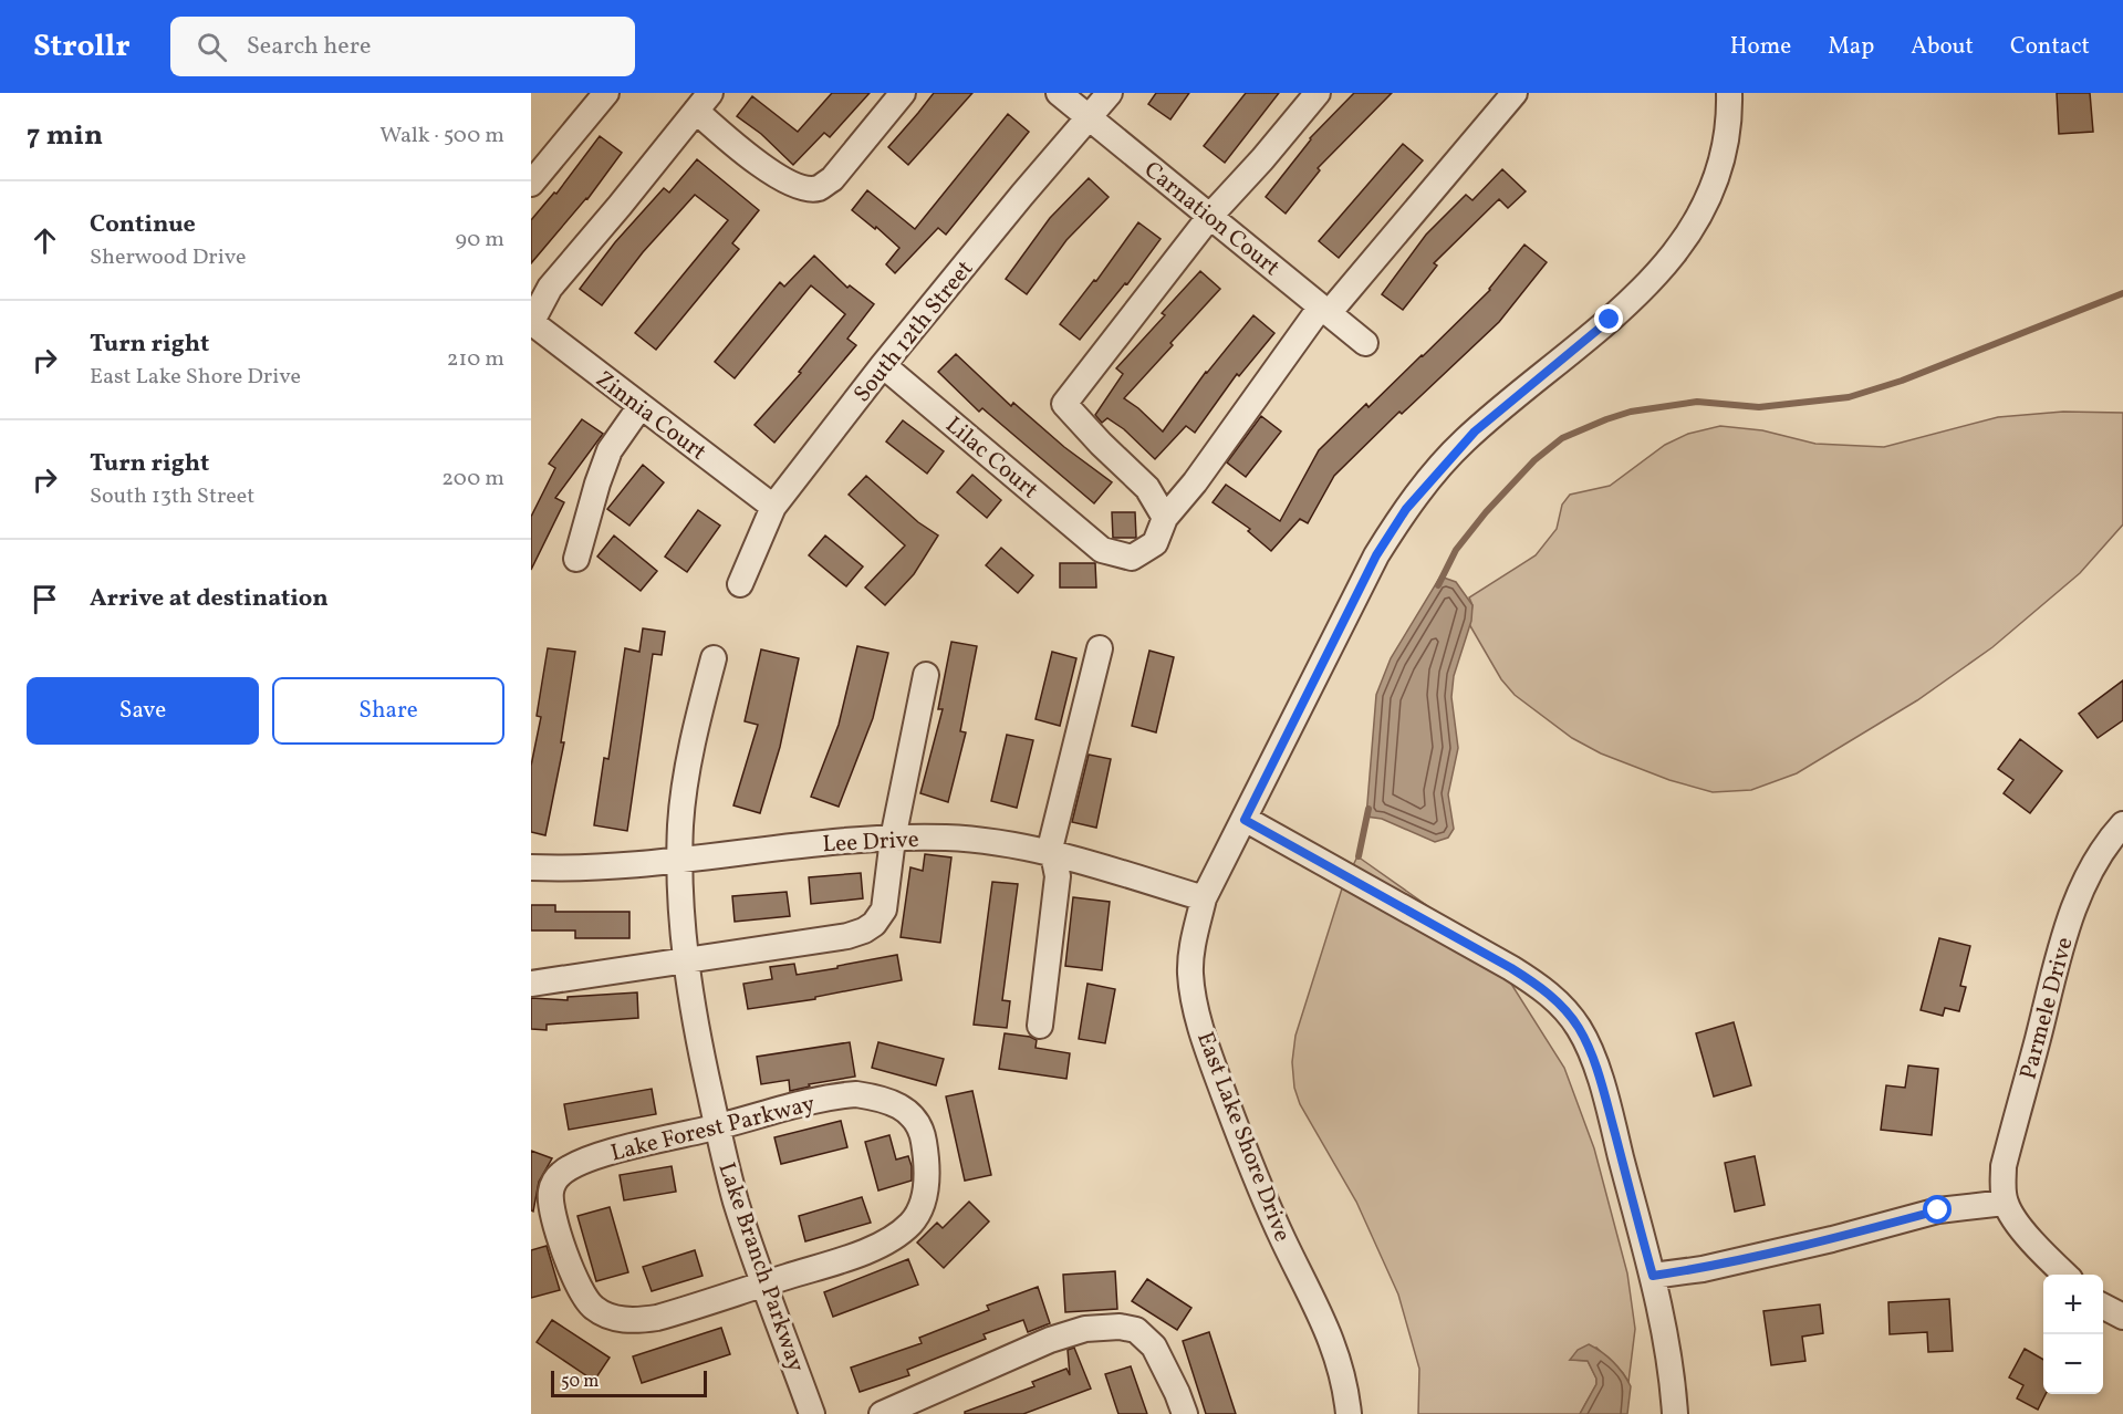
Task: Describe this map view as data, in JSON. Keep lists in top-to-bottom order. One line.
{"streets":{"street":["Carnation Court","South 12th Street","Zinnia Court","Lilac Court","Lee Drive","Parmele Drive","Lake Forest Parkway","East Lake Shore Drive","Lake Branch Parkway"]},"crossings":[["Carnation Court","South 12th Street"],["South 12th Street","Zinnia Court"],["South 12th Street","Lilac Court"],["Lee Drive","East Lake Shore Drive"],["Lake Forest Parkway","Lake Branch Parkway"]],"scale_bar":"50 m","page":{"header":"Strollr","search":"Search here","nav":["Home","Map","About","Contact"],"heading":["7 min","Walk · 500 m"],"list":[["Continue","Sherwood Drive","90 m"],["Turn right","East Lake Shore Drive","210 m"],["Turn right","South 13th Street","200 m"],"Arrive at destination"],"buttons":["Save","Share"],"map_buttons":["+","−"],"scale":"50 m"}}
